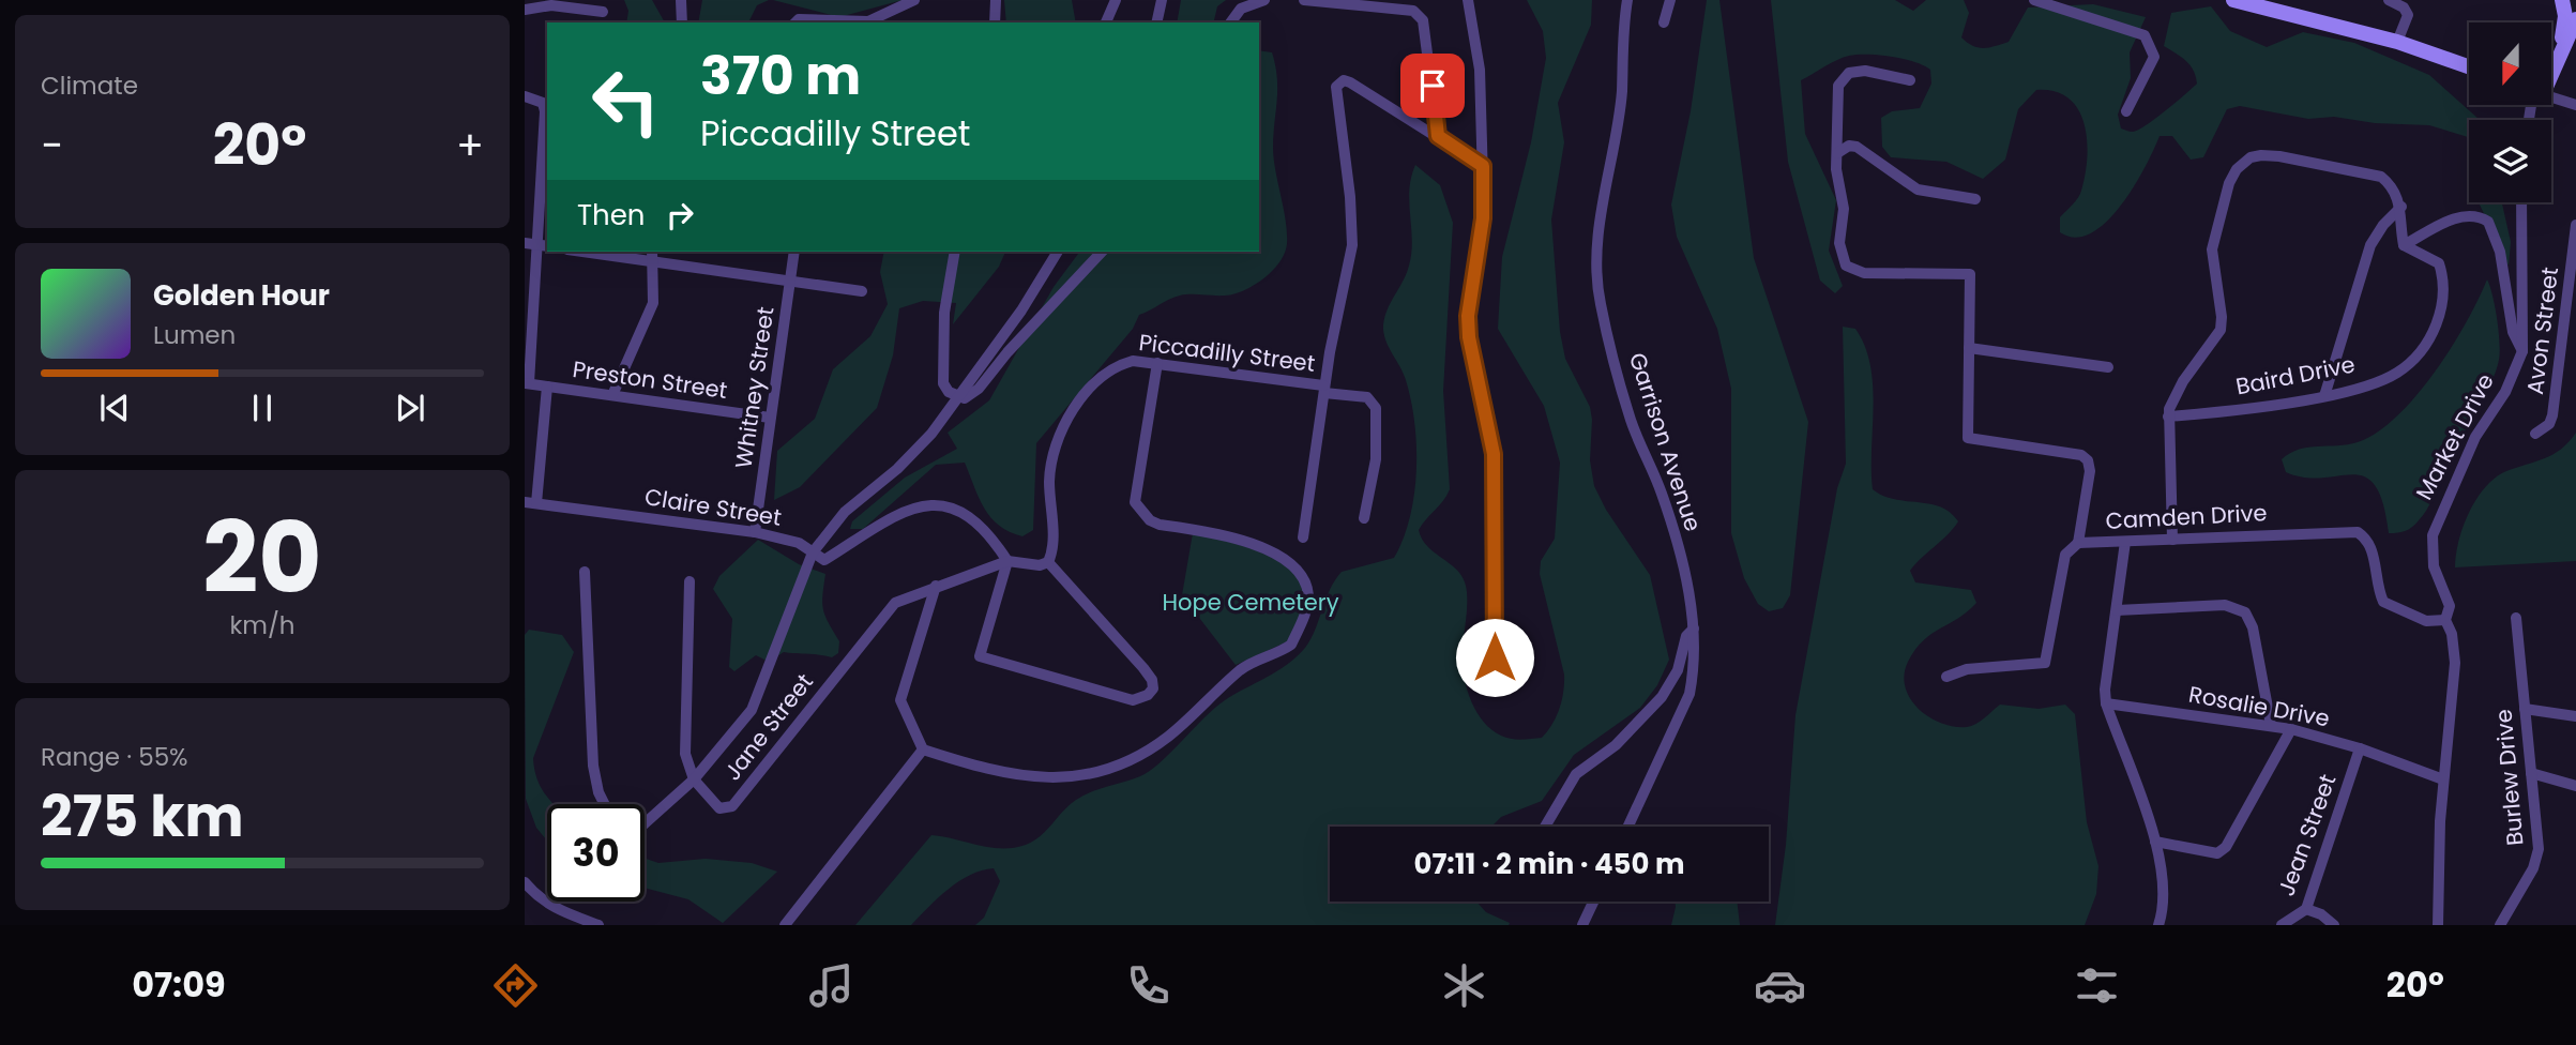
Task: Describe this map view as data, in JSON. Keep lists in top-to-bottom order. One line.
{"streets":{"street":["Avon Street","Piccadilly Street","Baird Drive","Preston Street","Whitney Street","Market Drive","Garrison Avenue","Claire Street","Camden Drive","Rosalie Drive","Jane Street","Burlew Drive","Jean Street"]},"crossings":[["Piccadilly Street","Jane Street"],["Preston Street","Whitney Street"],["Whitney Street","Claire Street"],["Market Drive","Camden Drive"],["Market Drive","Rosalie Drive"],["Rosalie Drive","Jean Street"]],"parks":["Hope Cemetery"],"north":"bottom","page":{"tile":["Climate",["20","km/h"],["Range · 55%","275 km"]],"turn":["370 m","Piccadilly Street"],"heat":["−","20°","+"],"then":"Then","song":["Golden Hour","Lumen"],"limit":"30","trip":"07:11 · 2 min · 450 m","tabs":["07:09","20°"]}}
